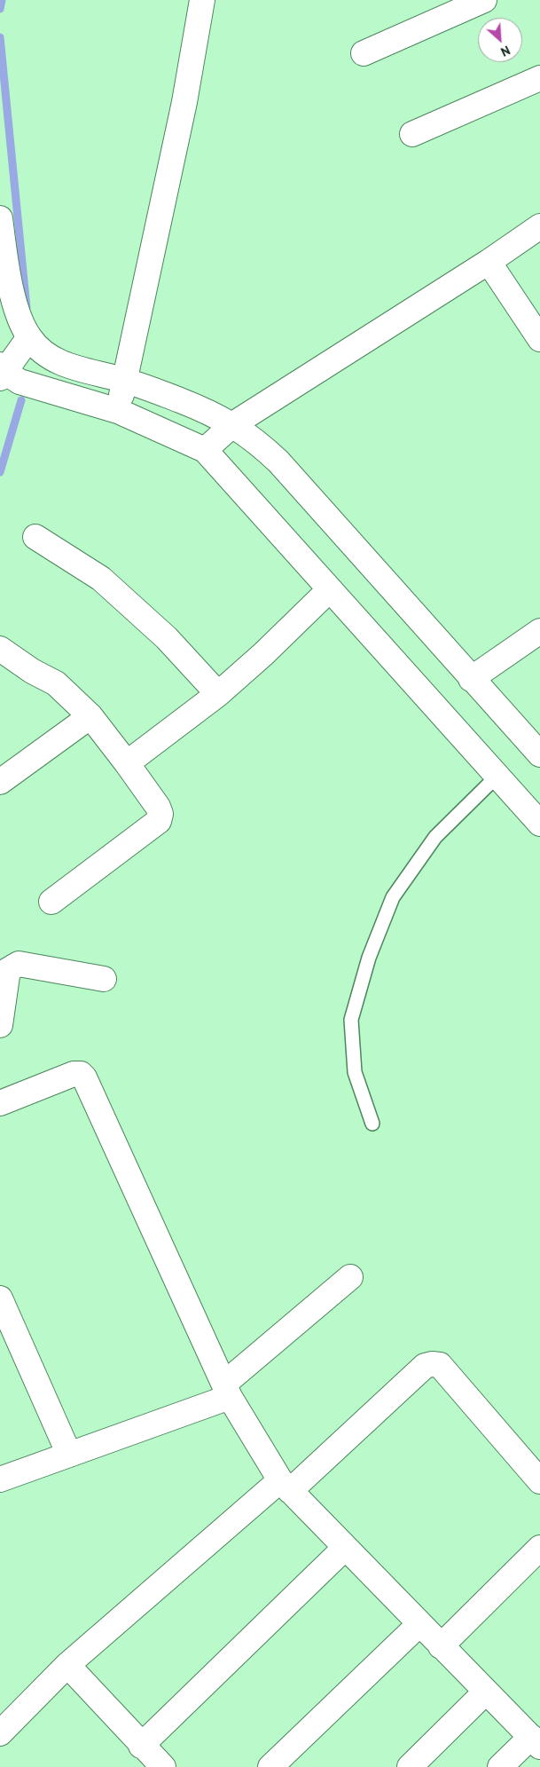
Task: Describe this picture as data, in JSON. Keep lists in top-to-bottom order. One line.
{"north":"bottom right"}
